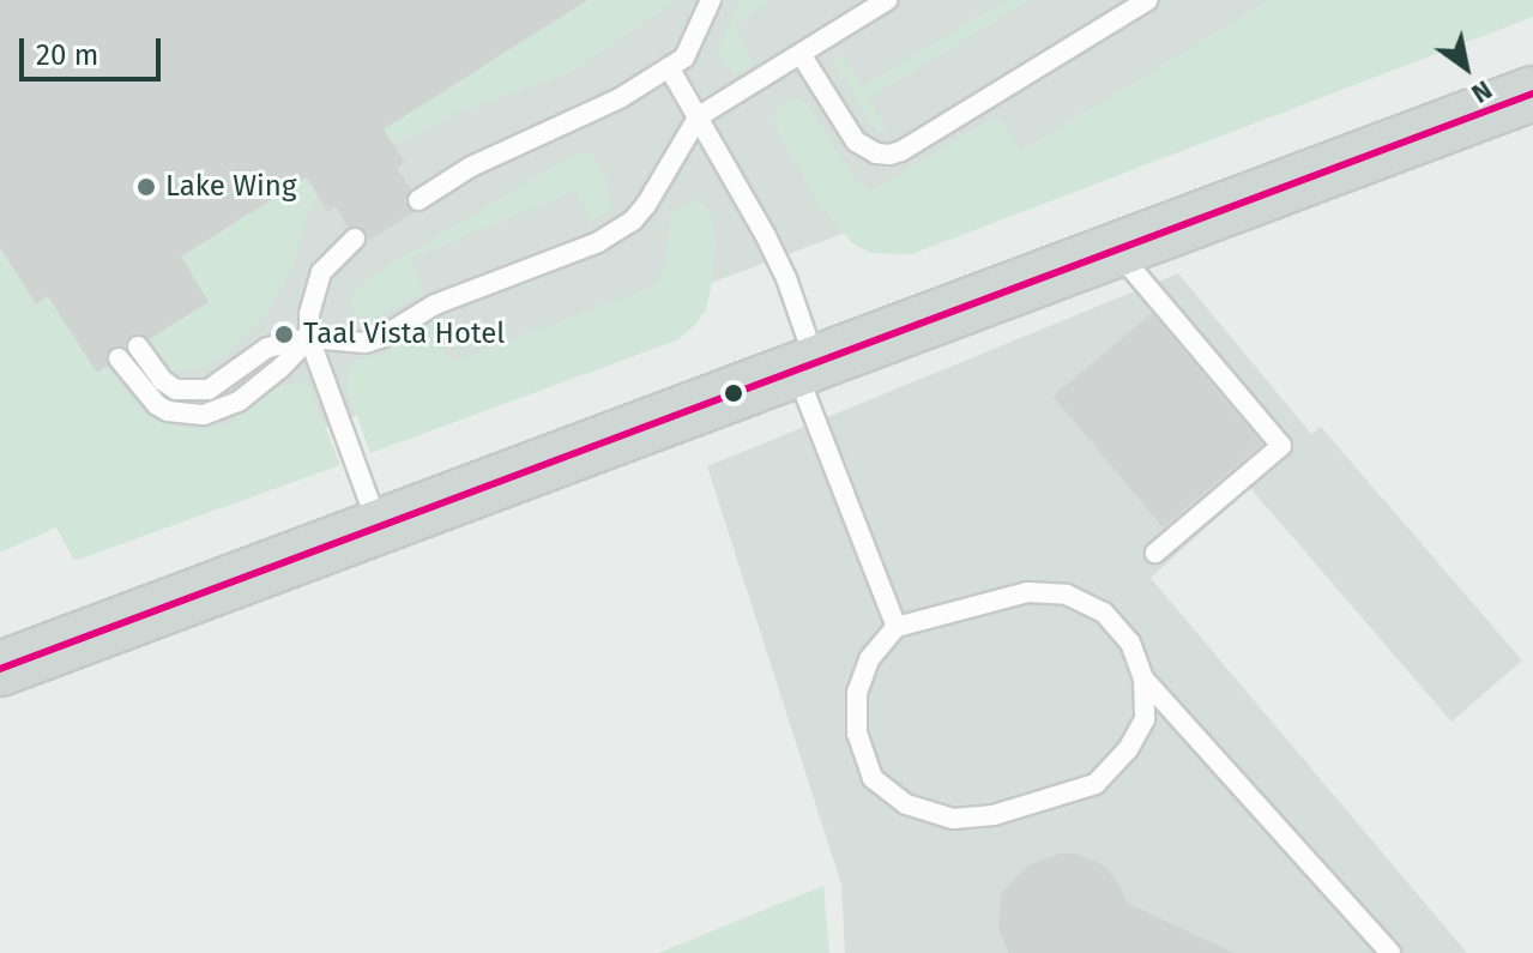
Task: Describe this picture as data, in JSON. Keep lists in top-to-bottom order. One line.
{"places":["Lake Wing","Taal Vista Hotel"],"scale_bar":"20 m","north":"bottom right"}
